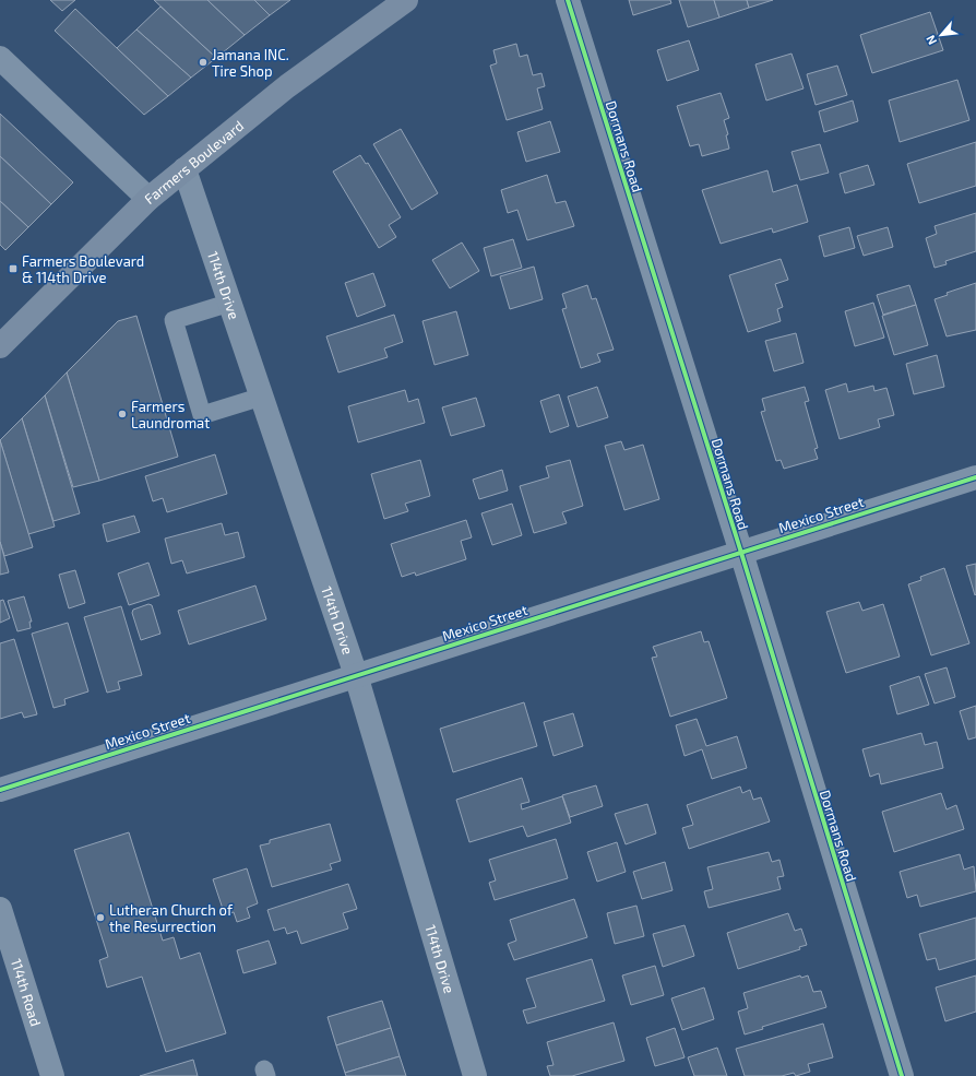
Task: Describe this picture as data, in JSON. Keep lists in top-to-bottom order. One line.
{"streets":{"main road":["Farmers Boulevard"],"street":["Dormans Road","114th Drive","Mexico Street","114th Road"]},"crossings":[["Dormans Road","Mexico Street"],["Farmers Boulevard","114th Drive"],["114th Drive","Mexico Street"]],"places":{"other":["Jamana INC. Tire Shop","Farmers Laundromat","Lutheran Church of the Resurrection"],"transit":["Farmers Boulevard & 114th Drive"]},"north":"bottom left"}
